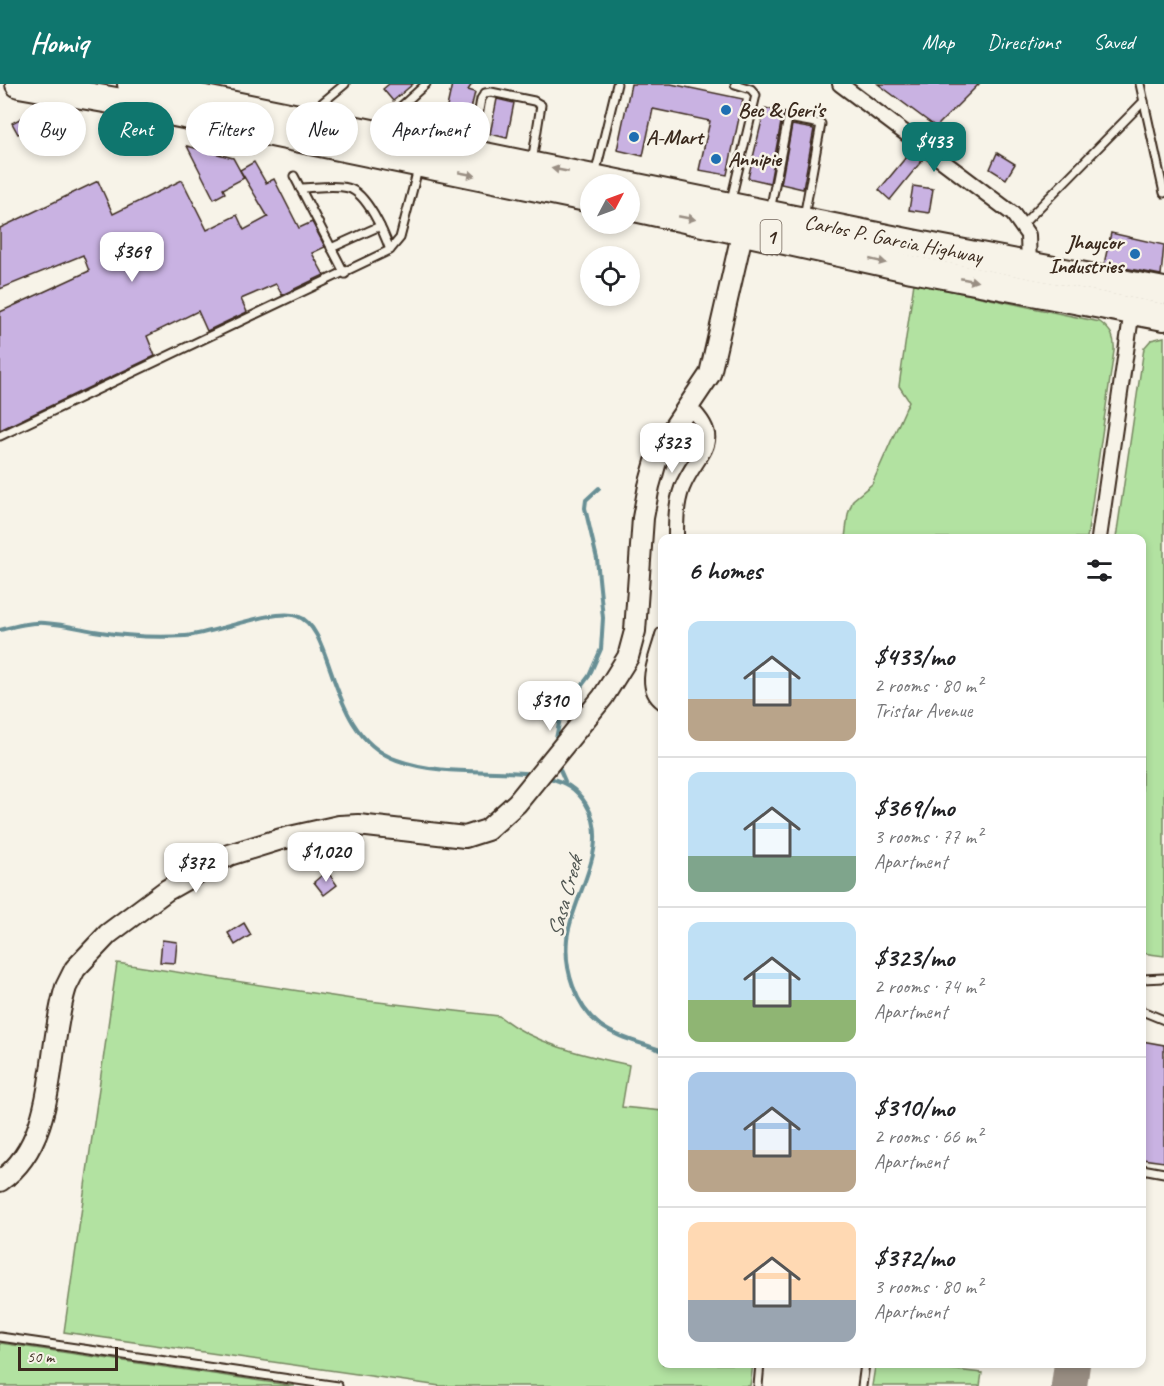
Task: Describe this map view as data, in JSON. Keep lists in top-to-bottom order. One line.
{"streets":{"highway":["1","Carlos P. Garcia Highway"]},"water":["Sasa Creek"],"places":["Bec & Geri's","A-Mart","Annipie","Jhaycor Industries"],"scale_bar":"50 m","north":"top right","page":{"header":"Homiq","nav":["Map","Directions","Saved"],"chip":["Buy","Rent","Filters","New","Apartment"],"price":["$433","$369","$323","$310","$1,020","$372"],"heading":"6 homes","list":[{"name":"$433/mo","note":"2 rooms · 80 m² · Tristar Avenue"},{"name":"$369/mo","note":"3 rooms · 77 m² · Apartment"},{"name":"$323/mo","note":"2 rooms · 74 m² · Apartment"},{"name":"$310/mo","note":"2 rooms · 66 m² · Apartment"},{"name":"$372/mo","note":"3 rooms · 80 m² · Apartment"}],"scale":"50 m"}}
